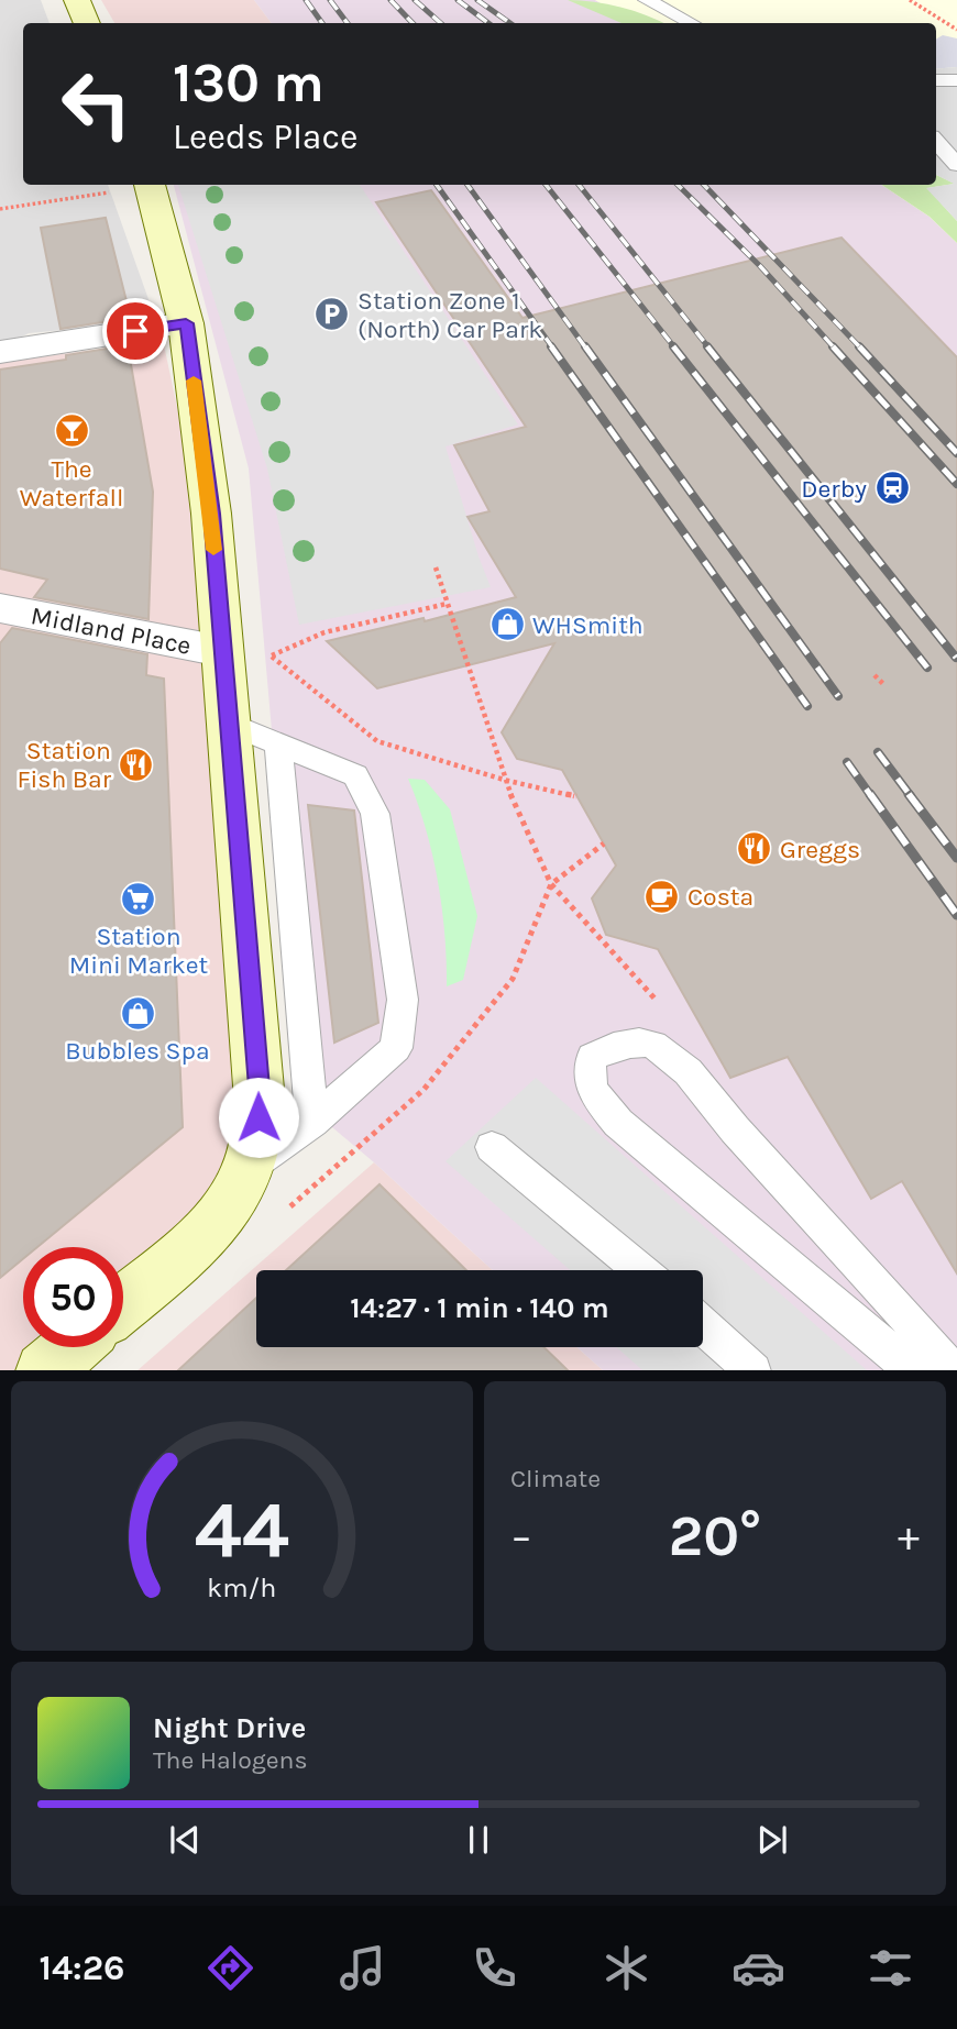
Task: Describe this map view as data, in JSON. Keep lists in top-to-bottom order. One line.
{"streets":{"street":["Midland Place"]},"places":{"parking":["Station Zone 1 (North) Car Park"],"bar":["The Waterfall"],"station":["Derby"],"shop":["WHSmith","Bubbles Spa"],"restaurant":["Station Fish Bar","Greggs"],"cafe":["Costa"],"supermarket":["Station Mini Market"]},"page":{"turn":["130 m","Leeds Place"],"limit":"50","trip":"14:27 · 1 min · 140 m","tile":"Climate","heat":["−","20°","+"],"song":["Night Drive","The Halogens"],"tabs":"14:26","gauge":["44","km/h"]}}
